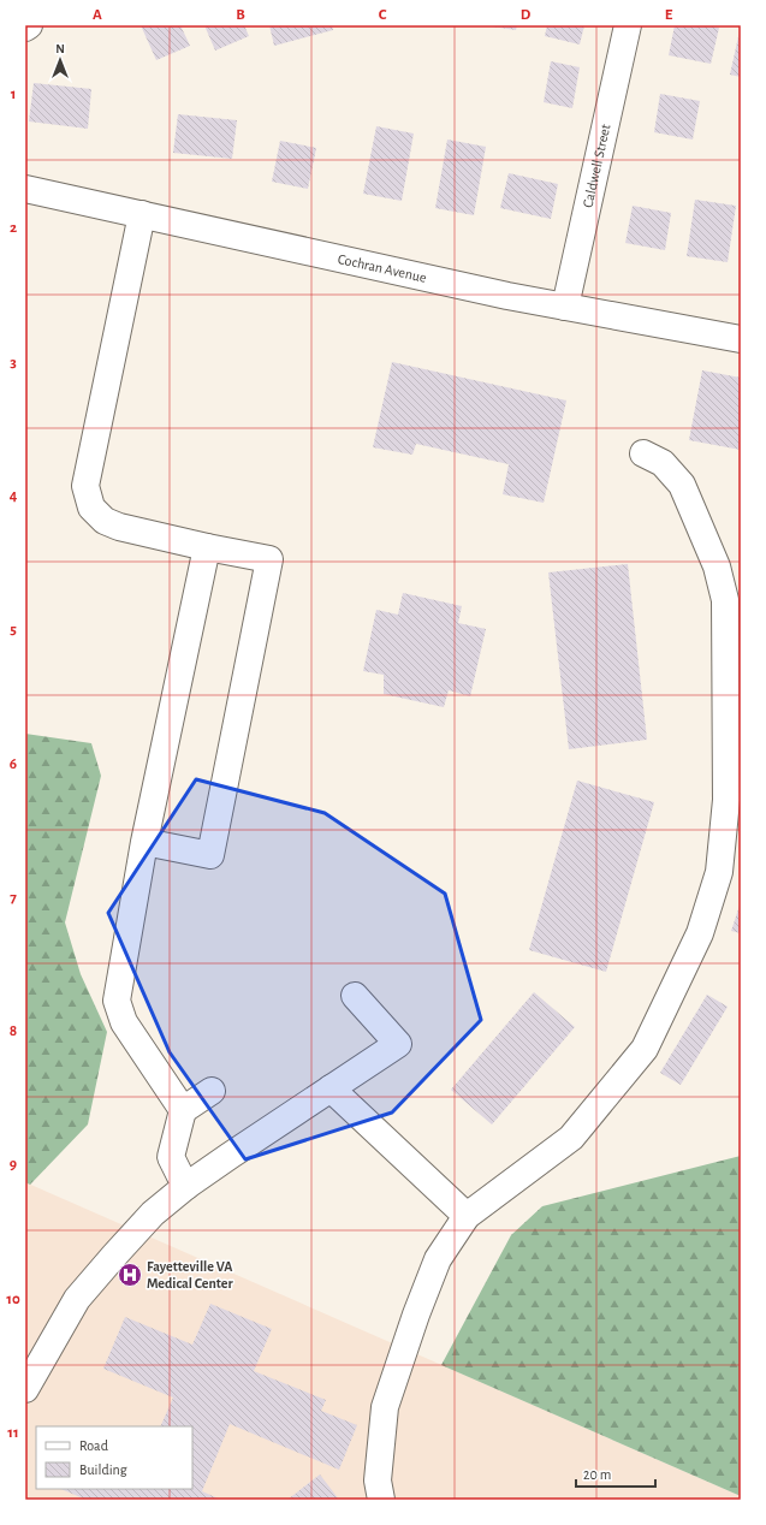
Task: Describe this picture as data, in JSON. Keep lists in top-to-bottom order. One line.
{"streets":{"street":["Caldwell Street","Cochran Avenue"]},"crossings":[["Caldwell Street","Cochran Avenue"]],"places":{"hospital":["Fayetteville VA Medical Center"]},"legend":["Road","Building"],"scale_bar":"20 m","north":"top","grid":{"columns":["A","B","C","D","E"],"rows":["1","2","3","4","5","6","7","8","9","10","11"]}}
